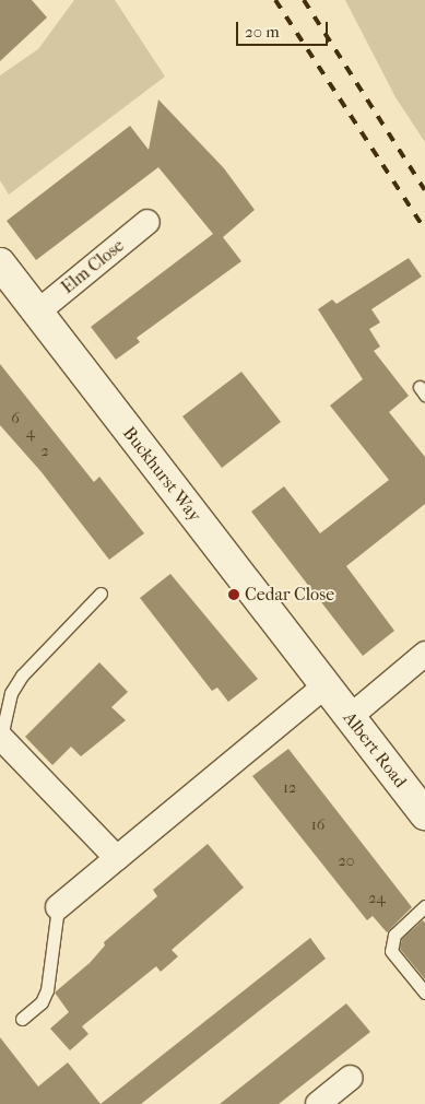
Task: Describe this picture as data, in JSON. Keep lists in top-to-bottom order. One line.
{"streets":{"street":["Elm Close","Buckhurst Way","Albert Road"]},"crossings":[["Elm Close","Buckhurst Way"],["Buckhurst Way","Albert Road"]],"places":["Cedar Close"],"house_numbers":["6","4","2","12","16","20","24"],"scale_bar":"20 m"}
